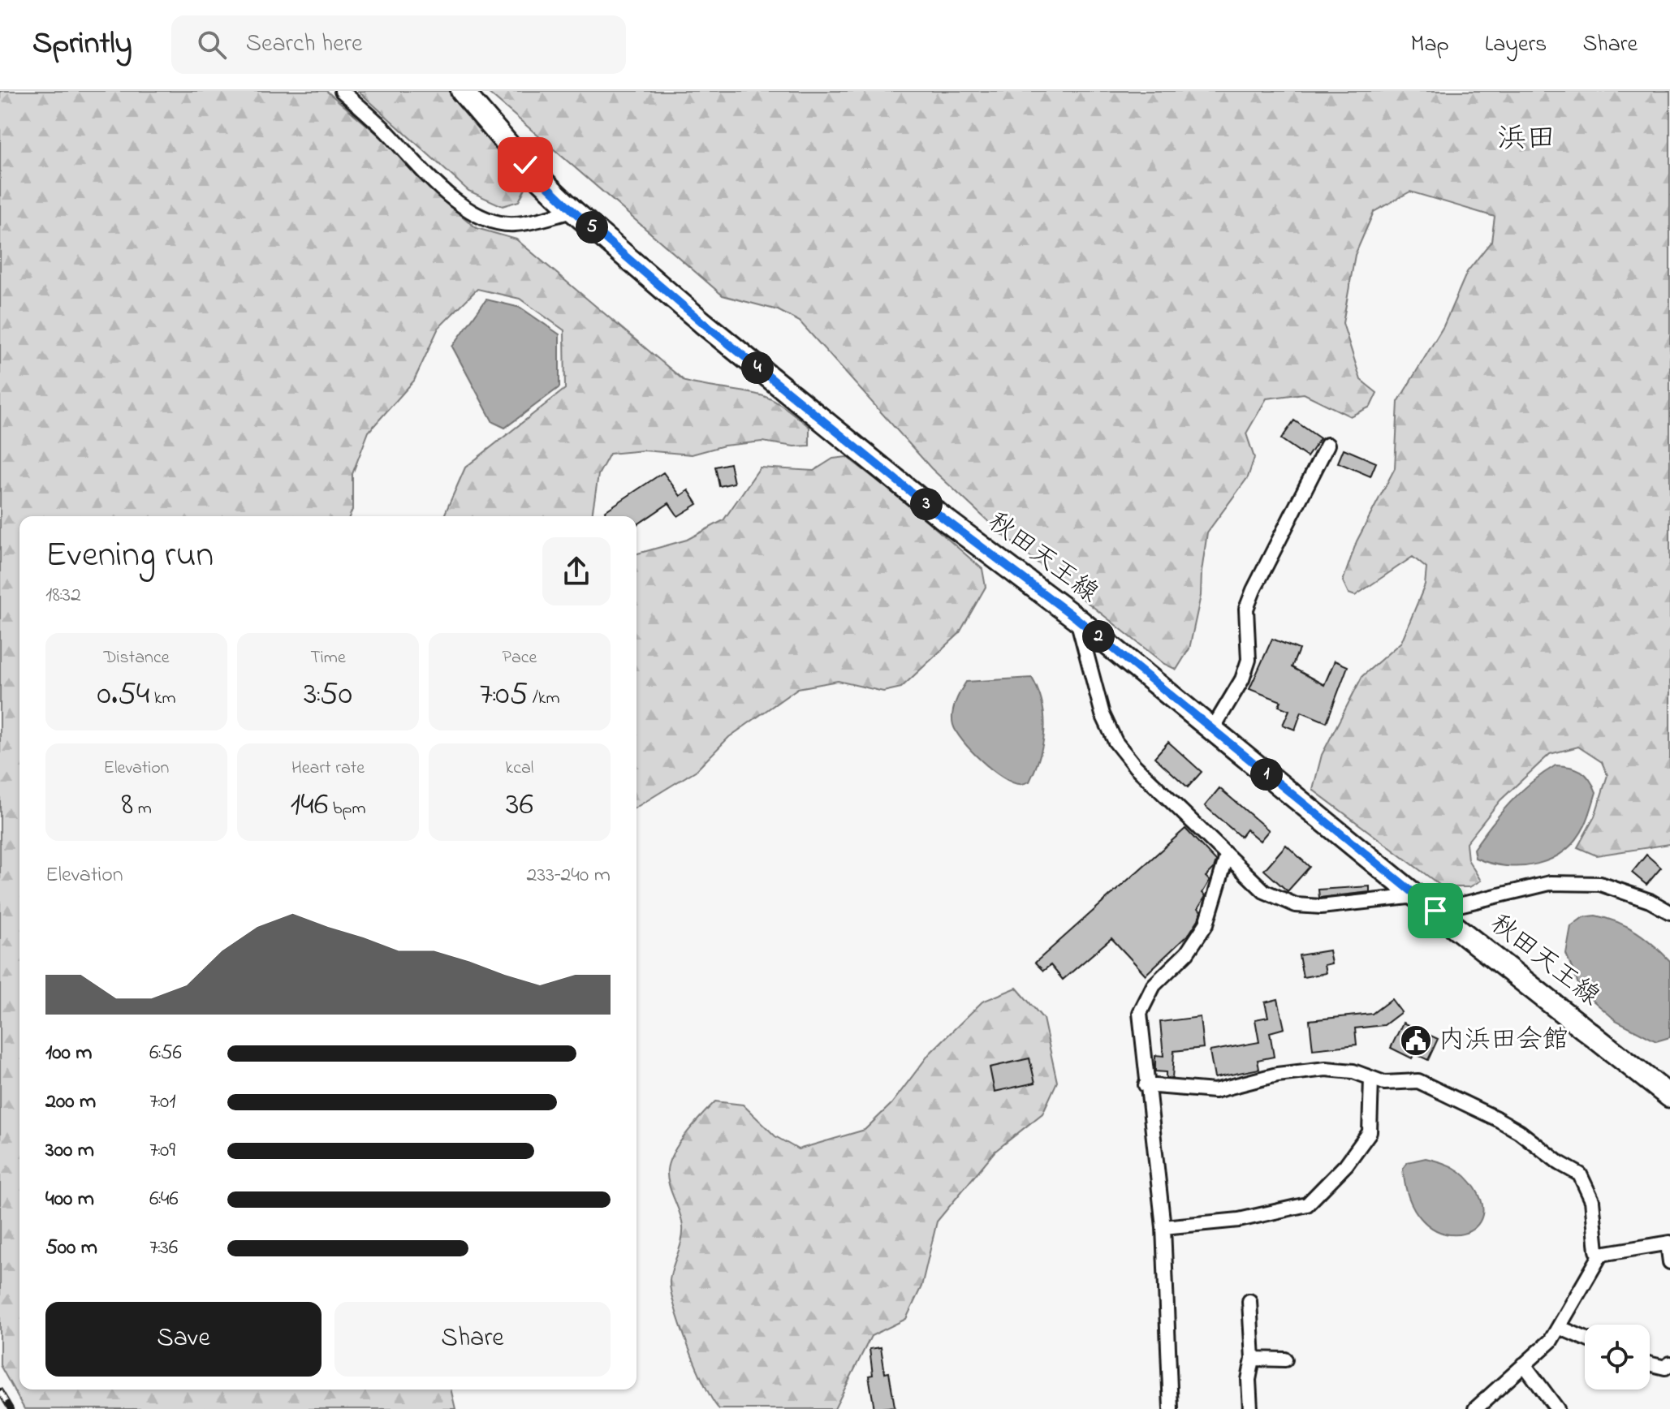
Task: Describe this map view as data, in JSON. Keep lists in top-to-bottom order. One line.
{"streets":{"main road":["秋田天王線"]},"districts":["浜田"],"places":{"public building":["内浜田会館"]},"page":{"header":"Sprintly","search":"Search here","nav":["Map","Layers","Share"],"pins":["5","4","3","2","1"],"heading":["Evening run","18:32"],"stats":[["Distance","0.54 km"],["Time","3:50"],["Pace","7:05 /km"],["Elevation","8 m"],["Heart rate","146 bpm"],["kcal","36"]],"chart":["Elevation","233–240 m"],"list":[{"name":"100 m","note":"6:56"},{"name":"200 m","note":"7:01"},{"name":"300 m","note":"7:09"},{"name":"400 m","note":"6:46"},{"name":"500 m","note":"7:36"}],"buttons":["Save","Share"]}}
